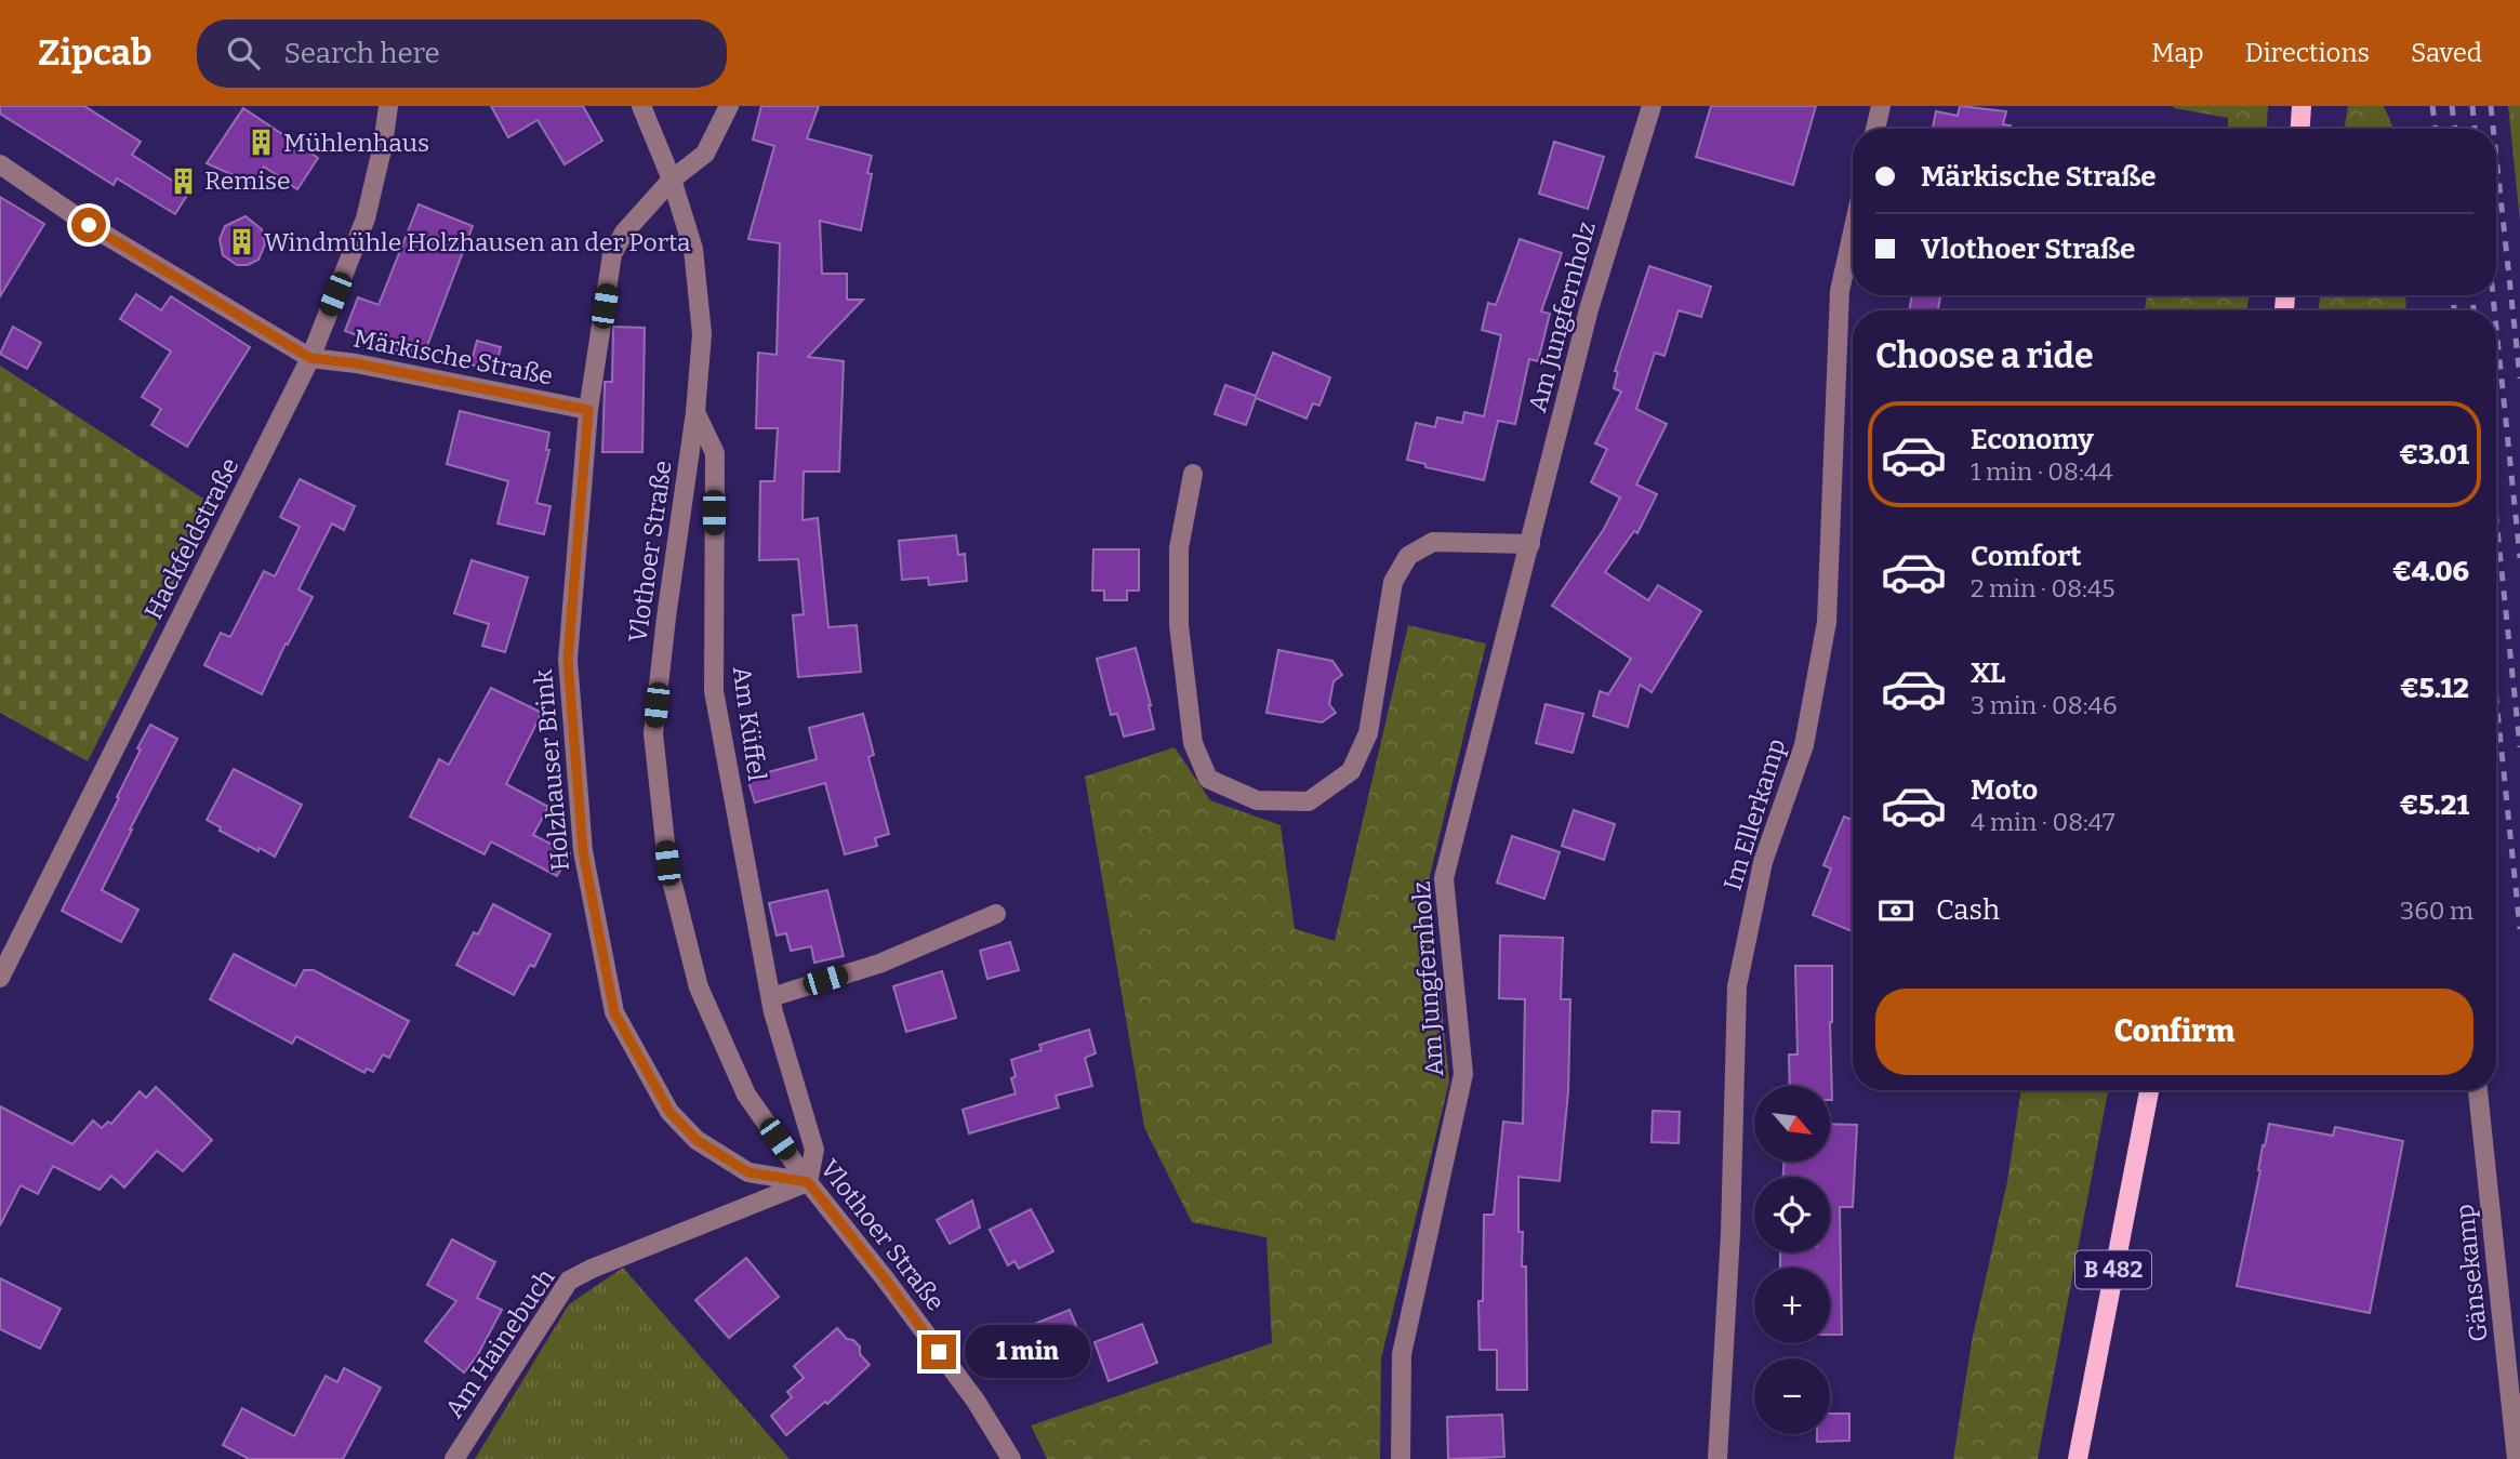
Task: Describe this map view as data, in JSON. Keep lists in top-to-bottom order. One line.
{"streets":{"main road":["B 482"],"street":["Am Jungfernholz","Märkische Straße","Hackfeldstraße","Vlothoer Straße","Am Küffel","Holzhauser Brink","Im Ellerkamp","Gänsekamp","Am Hainebuch"]},"crossings":[["Märkische Straße","Hackfeldstraße"],["Märkische Straße","Holzhauser Brink"],["Vlothoer Straße","Am Küffel"],["Vlothoer Straße","Holzhauser Brink"],["Vlothoer Straße","Am Hainebuch"],["Am Küffel","Holzhauser Brink"],["Am Küffel","Am Hainebuch"],["Holzhauser Brink","Am Hainebuch"]],"places":{"building":["Mühlenhaus","Remise","Windmühle Holzhausen an der Porta"]},"north":"bottom right","page":{"header":"Zipcab","search":"Search here","nav":["Map","Directions","Saved"],"banner":["Märkische Straße","Vlothoer Straße"],"heading":"Choose a ride","list":[{"name":"Economy","note":"1 min · 08:44","value":"€3.01"},{"name":"Comfort","note":"2 min · 08:45","value":"€4.06"},{"name":"XL","note":"3 min · 08:46","value":"€5.12"},{"name":"Moto","note":"4 min · 08:47","value":"€5.21"}],"pay":["Cash","360 m"],"buttons":"Confirm","map_buttons":["+","−"],"bubble":"1 min"}}
